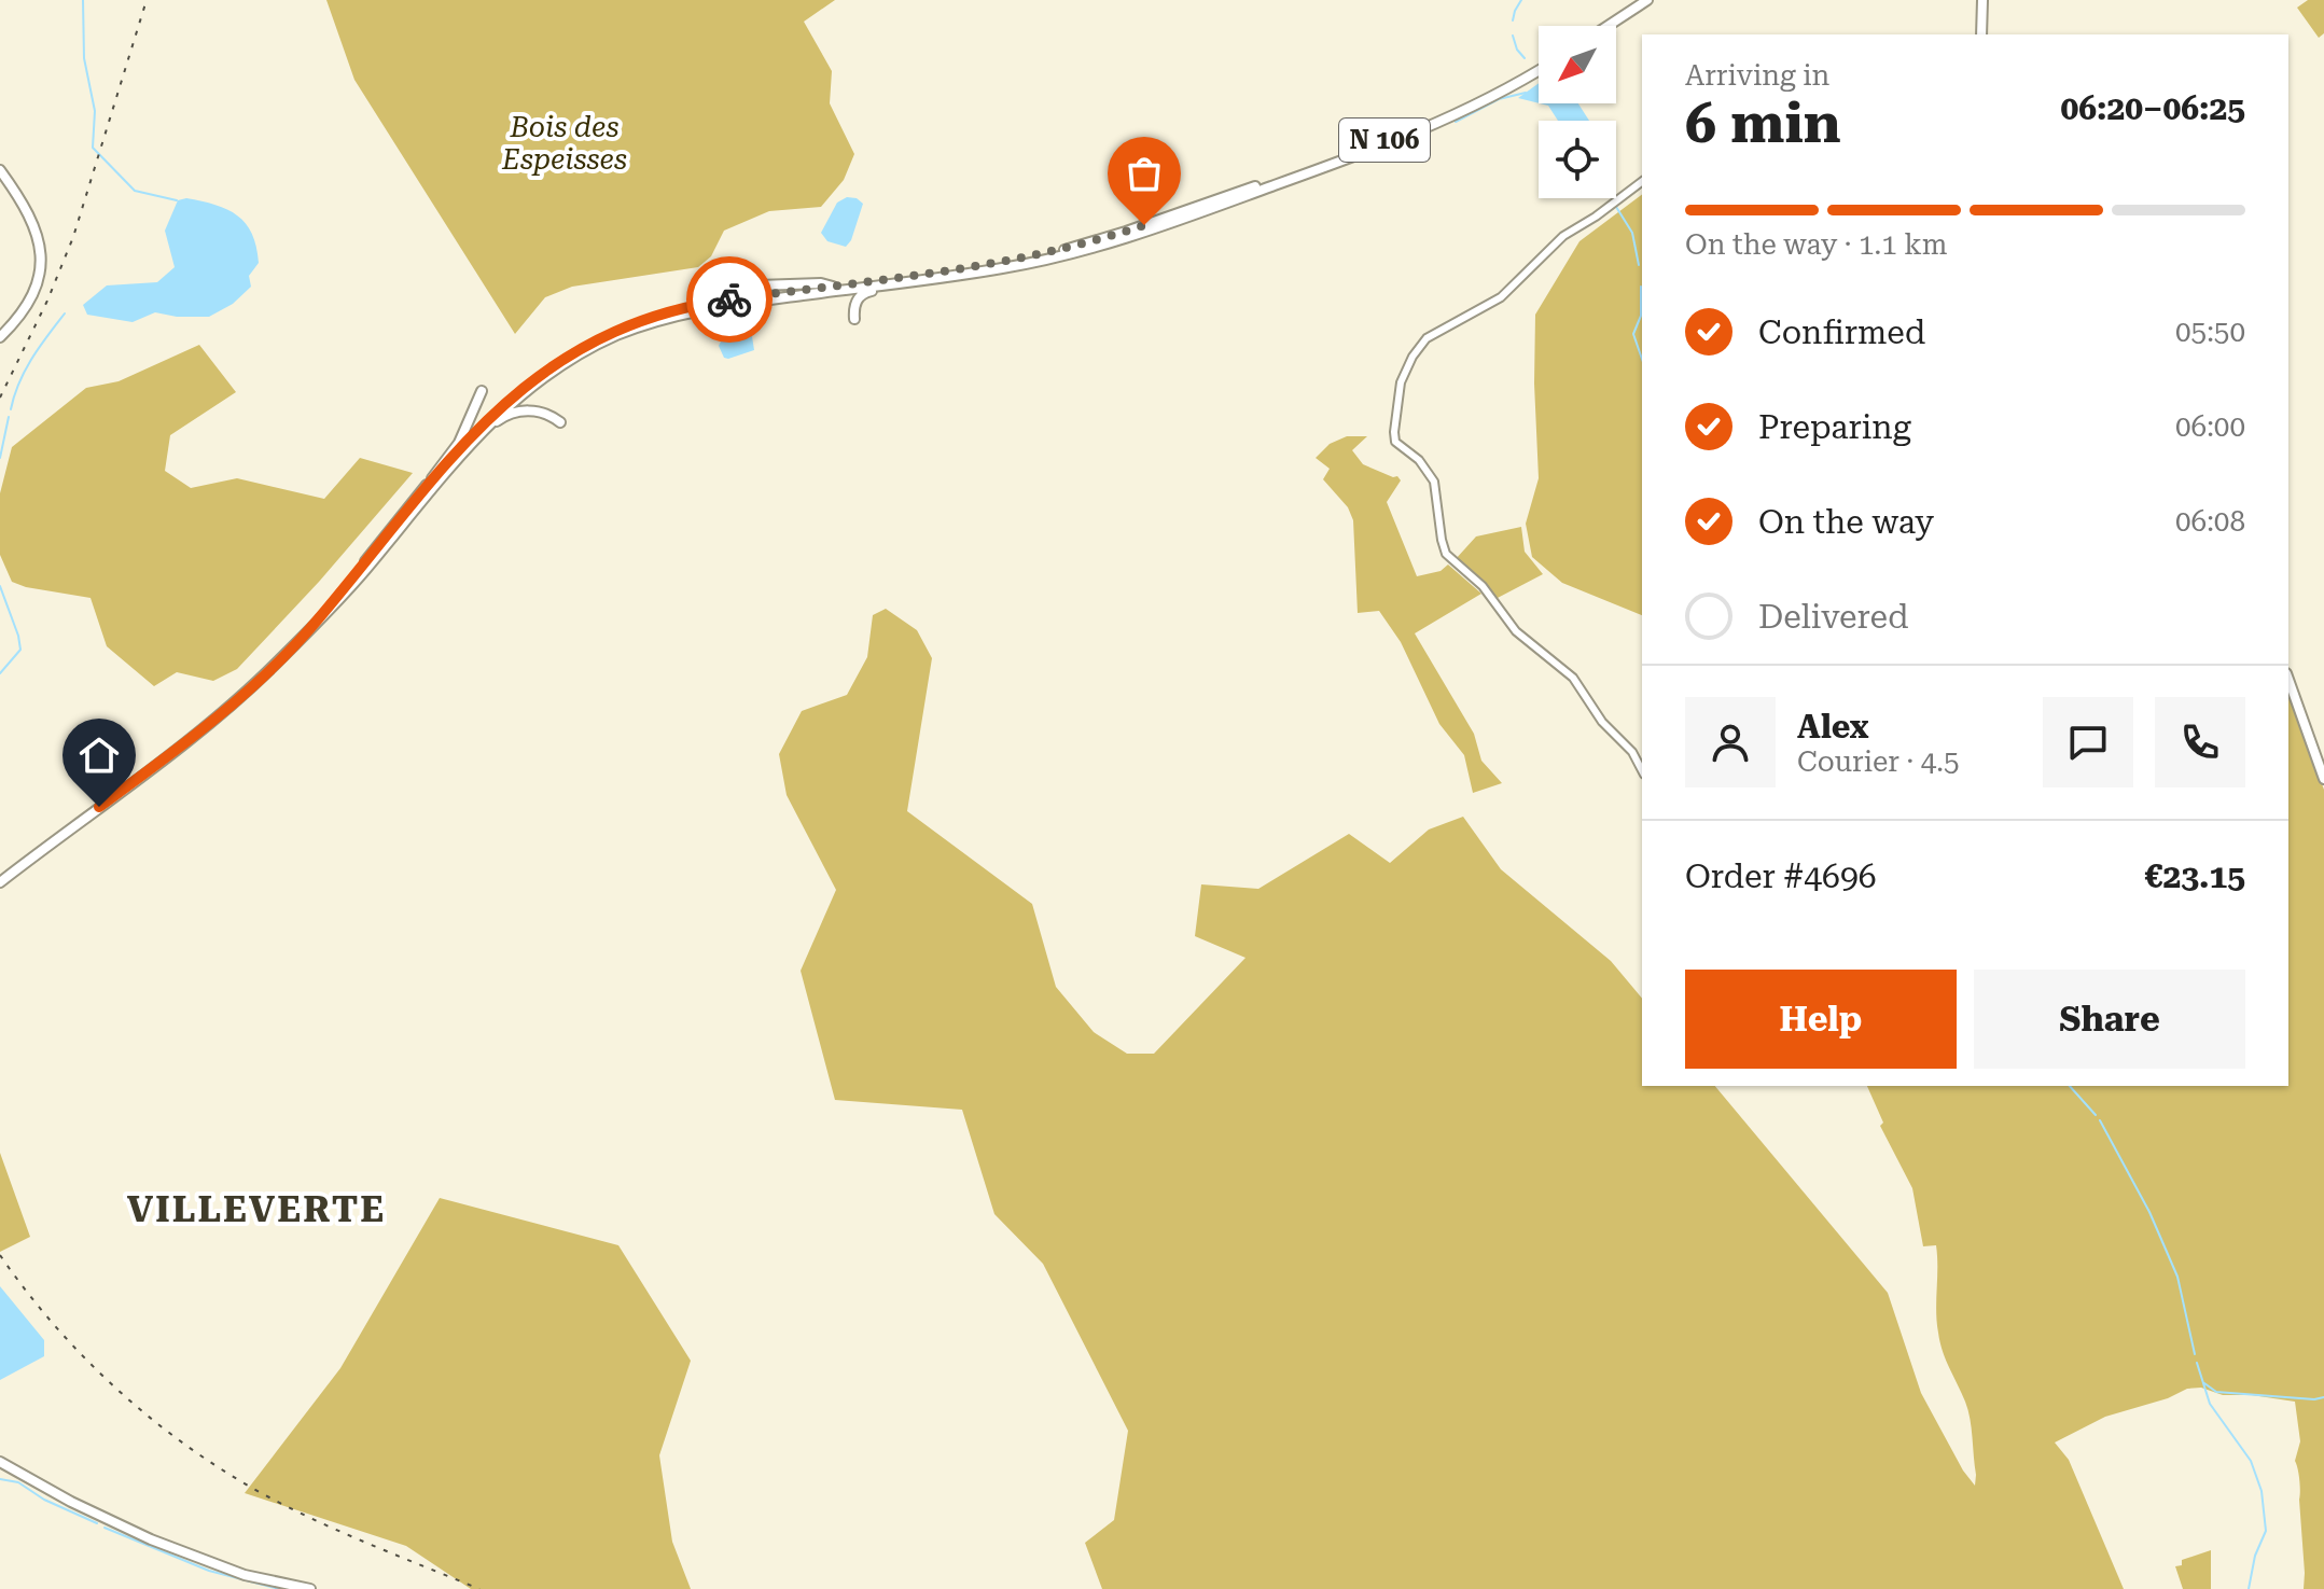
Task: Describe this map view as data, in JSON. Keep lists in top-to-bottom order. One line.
{"streets":{"main road":["N 106"]},"districts":["VILLEVERTE"],"parks":["Bois des Espeisses"],"north":"bottom left","page":{"heading":["6 min","Arriving in","06:20–06:25"],"panel":["Alex","Courier · 4.5","Order #4696","€23.15"],"bar":"On the way · 1.1 km","list":[["Confirmed","05:50"],["Preparing","06:00"],["On the way","06:08"],"Delivered"],"buttons":["Help","Share"]}}
